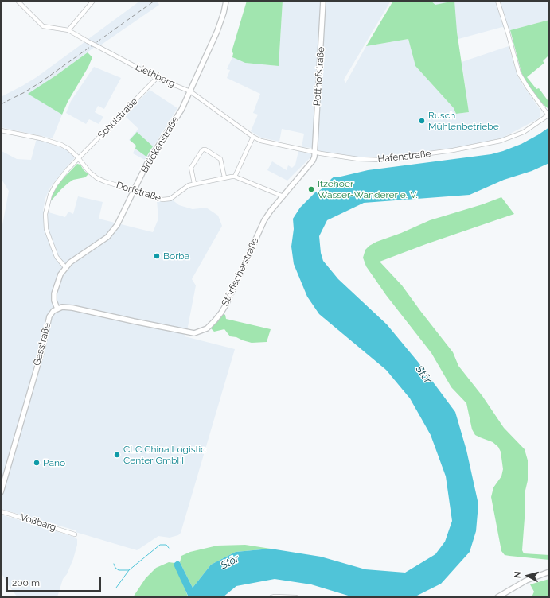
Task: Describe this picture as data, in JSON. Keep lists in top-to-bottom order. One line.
{"streets":{"street":["Liethberg","Potthofstraße","Schulstraße","Brückenstraße","Hafenstraße","Dorfstraße","Störfischerstraße","Gasstraße","Voßbarg"]},"crossings":[["Liethberg","Schulstraße"],["Liethberg","Brückenstraße"],["Liethberg","Hafenstraße"],["Potthofstraße","Hafenstraße"],["Potthofstraße","Störfischerstraße"],["Schulstraße","Dorfstraße"],["Brückenstraße","Dorfstraße"],["Hafenstraße","Störfischerstraße"],["Dorfstraße","Störfischerstraße"],["Störfischerstraße","Gasstraße"]],"water":["Stör"],"places":["Rusch Mühlenbetriebe","Itzehoer Wasser-Wanderer e. V.","Borba","CLC China Logistic Center GmbH","Pano"],"scale_bar":"200 m","north":"left"}
